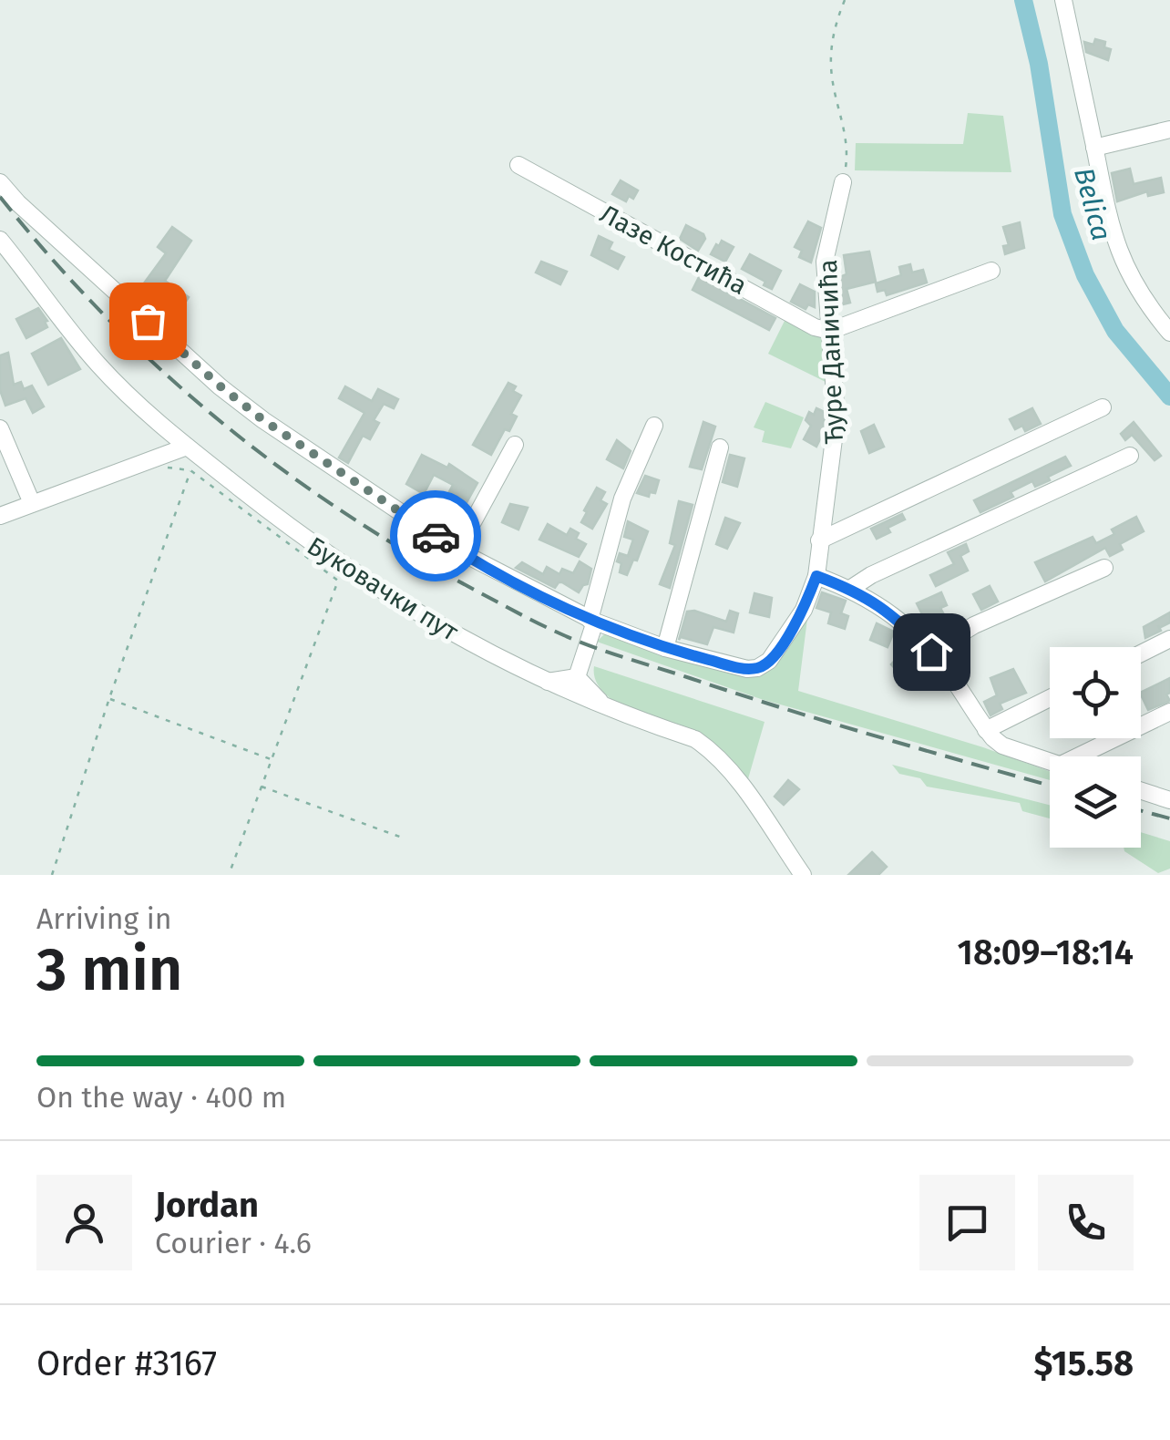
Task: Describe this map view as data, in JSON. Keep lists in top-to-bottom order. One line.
{"streets":{"street":["Лазе Костића","Ђуре Даничића","Буковачки пут"]},"crossings":[["Лазе Костића","Ђуре Даничића"]],"water":["Belica"],"page":{"heading":["3 min","Arriving in","18:09–18:14"],"panel":["Jordan","Courier · 4.6","Order #3167","$15.58"],"bar":"On the way · 400 m"}}
